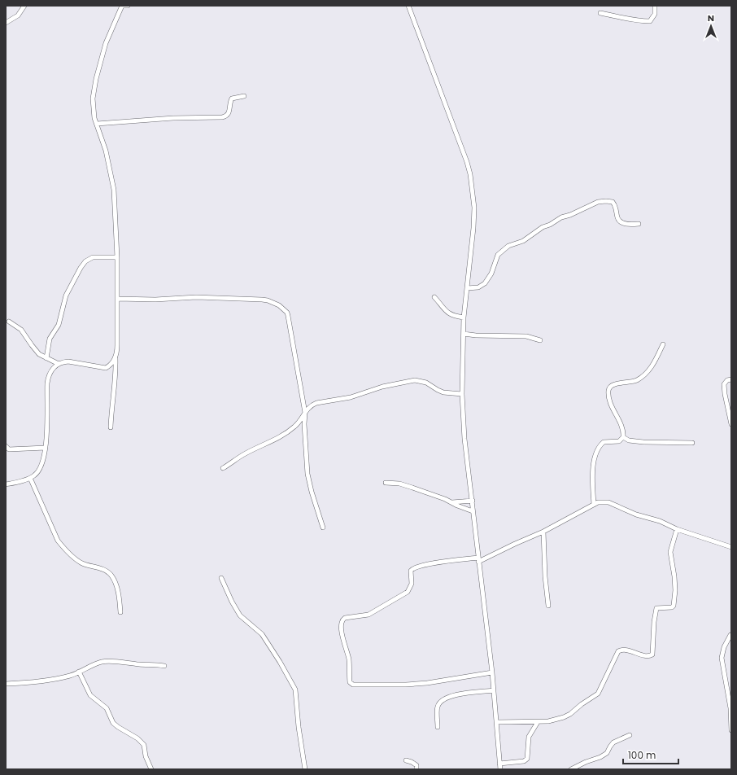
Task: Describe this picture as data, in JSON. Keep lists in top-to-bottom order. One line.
{"scale_bar":"100 m","north":"top"}
